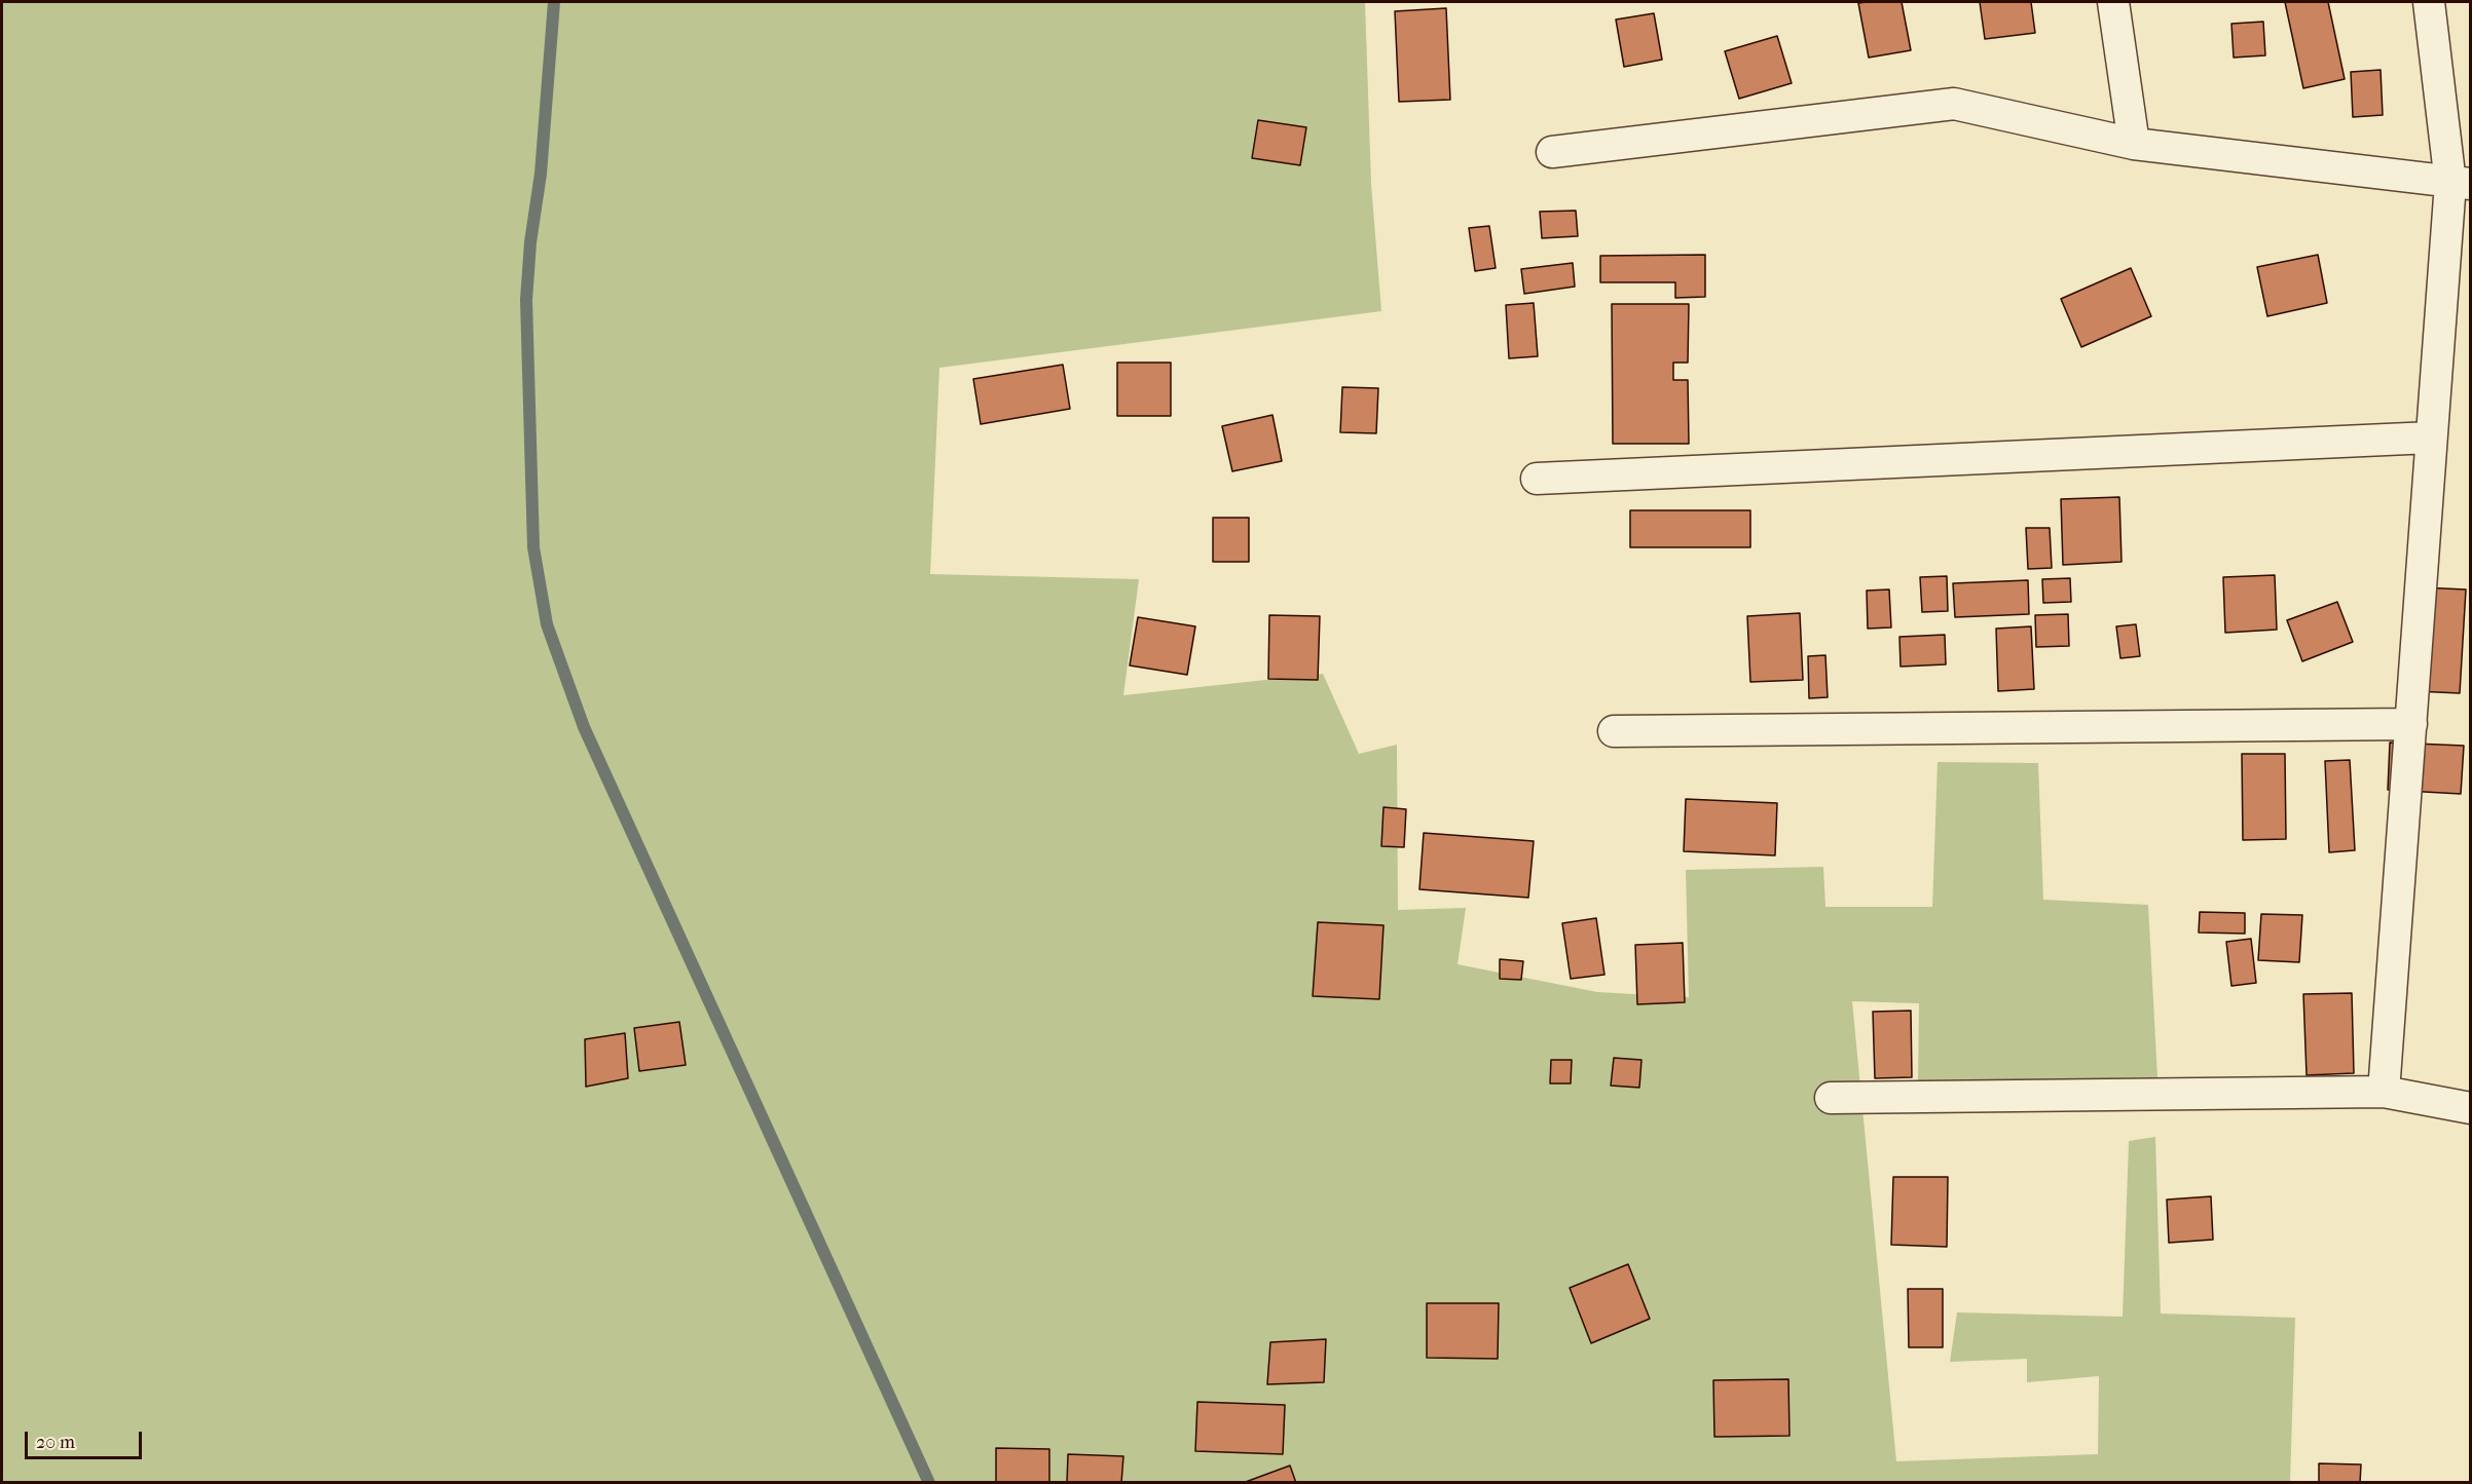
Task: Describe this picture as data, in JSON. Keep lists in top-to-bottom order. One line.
{"scale_bar":"20 m"}
